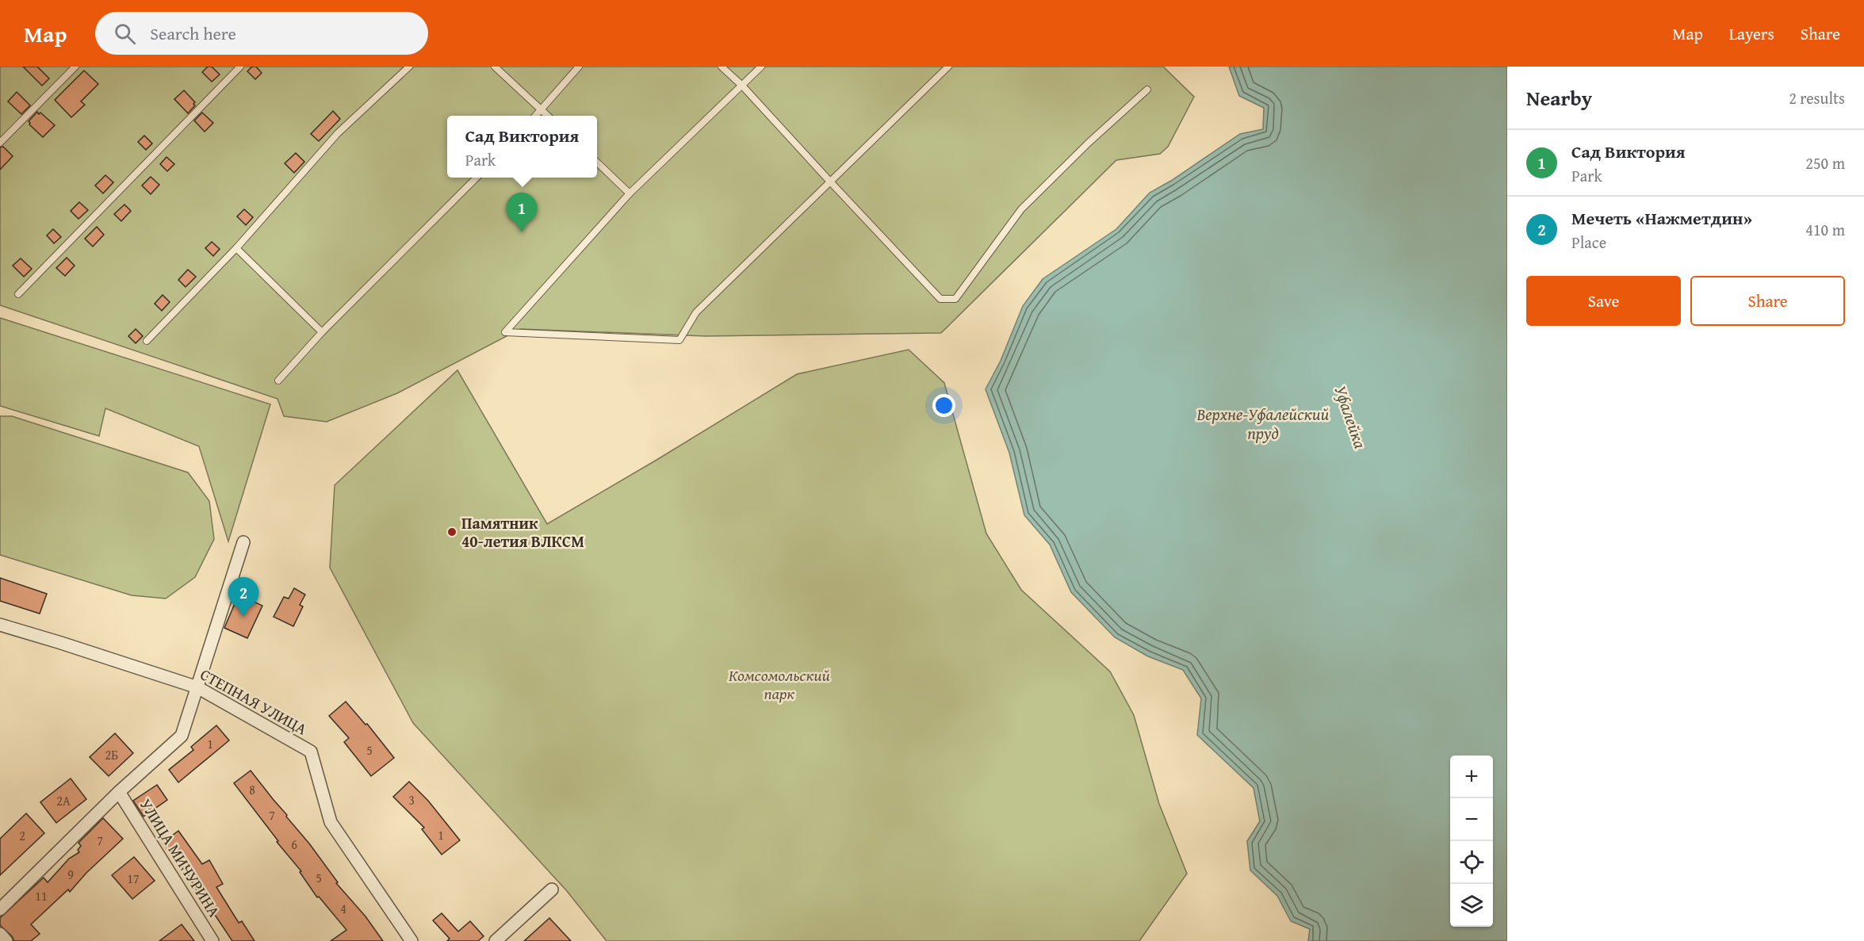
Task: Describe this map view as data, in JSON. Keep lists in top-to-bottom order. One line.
{"streets":{"street":["СТЕПНАЯ УЛИЦА","УЛИЦА МИЧУРИНА"]},"water":["Верхне-Уфалейский пруд","Уфалейка"],"parks":["Комсомольский парк"],"places":["Памятник 40-летия ВЛКСМ"],"house_numbers":["1","5","2Б","8","3","2А","7","1","2","7","6","9","5","17","11","4"],"page":{"header":"Map","search":"Search here","nav":["Map","Layers","Share"],"heading":["Nearby","2 results"],"popup":["Сад Виктория","Park"],"list":[{"mark":"1","name":"Сад Виктория","note":"Park","value":"250 m"},{"mark":"2","name":"Мечеть «Нажметдин»","note":"Place","value":"410 m"}],"pins":["1","2"],"buttons":["Save","Share"],"map_buttons":["+","−"]}}
